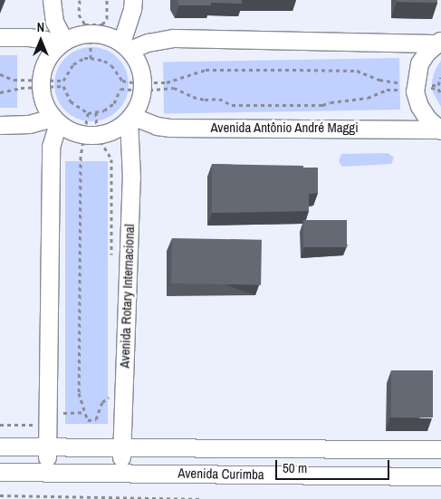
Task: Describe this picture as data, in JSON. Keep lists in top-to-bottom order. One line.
{"streets":{"street":["Avenida Antônio André Maggi","Avenida Rotary Internacional","Avenida Curimba"]},"crossings":[["Avenida Antônio André Maggi","Avenida Rotary Internacional"],["Avenida Rotary Internacional","Avenida Curimba"]],"scale_bar":"50 m","north":"top"}
